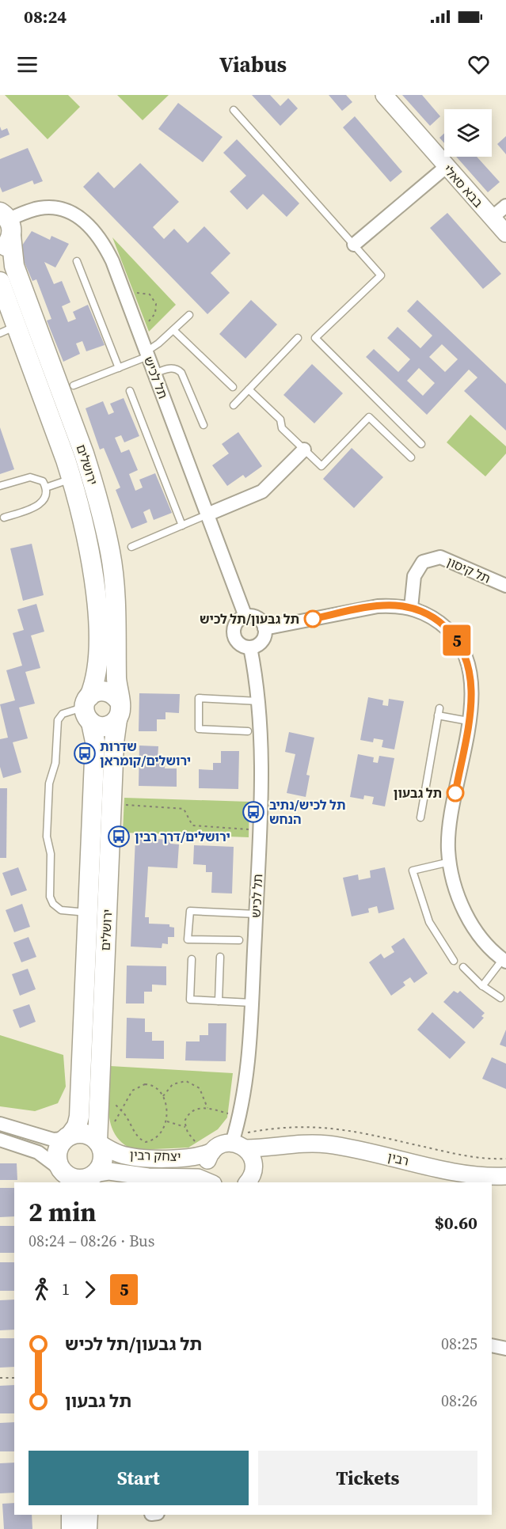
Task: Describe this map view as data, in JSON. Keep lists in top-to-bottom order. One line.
{"streets":{"main road":["ירושלים"],"street":["בבא סאלי","תל לכיש","תל קיסון","יצחק רבין","רבין"]},"crossings":[["תל לכיש","ירושלים"],["תל לכיש","יצחק רבין"],["ירושלים","יצחק רבין"]],"places":{"other":["תל גבעון/תל לכיש","תל גבעון"],"bus stop":["שדרות ירושלים/קומראן","תל לכיש/נתיב הנחש","ירושלים/דרך רבין"]},"lines":["bus line 5"],"page":{"status":"08:24","header":"Viabus","on_map":"5","heading":["2 min","08:24 – 08:26 · Bus","$0.60"],"legs":["1","5"],"list":[{"name":"תל גבעון/תל לכיש","value":"08:25"},{"name":"תל גבעון","value":"08:26"}],"buttons":["Start","Tickets"]}}
